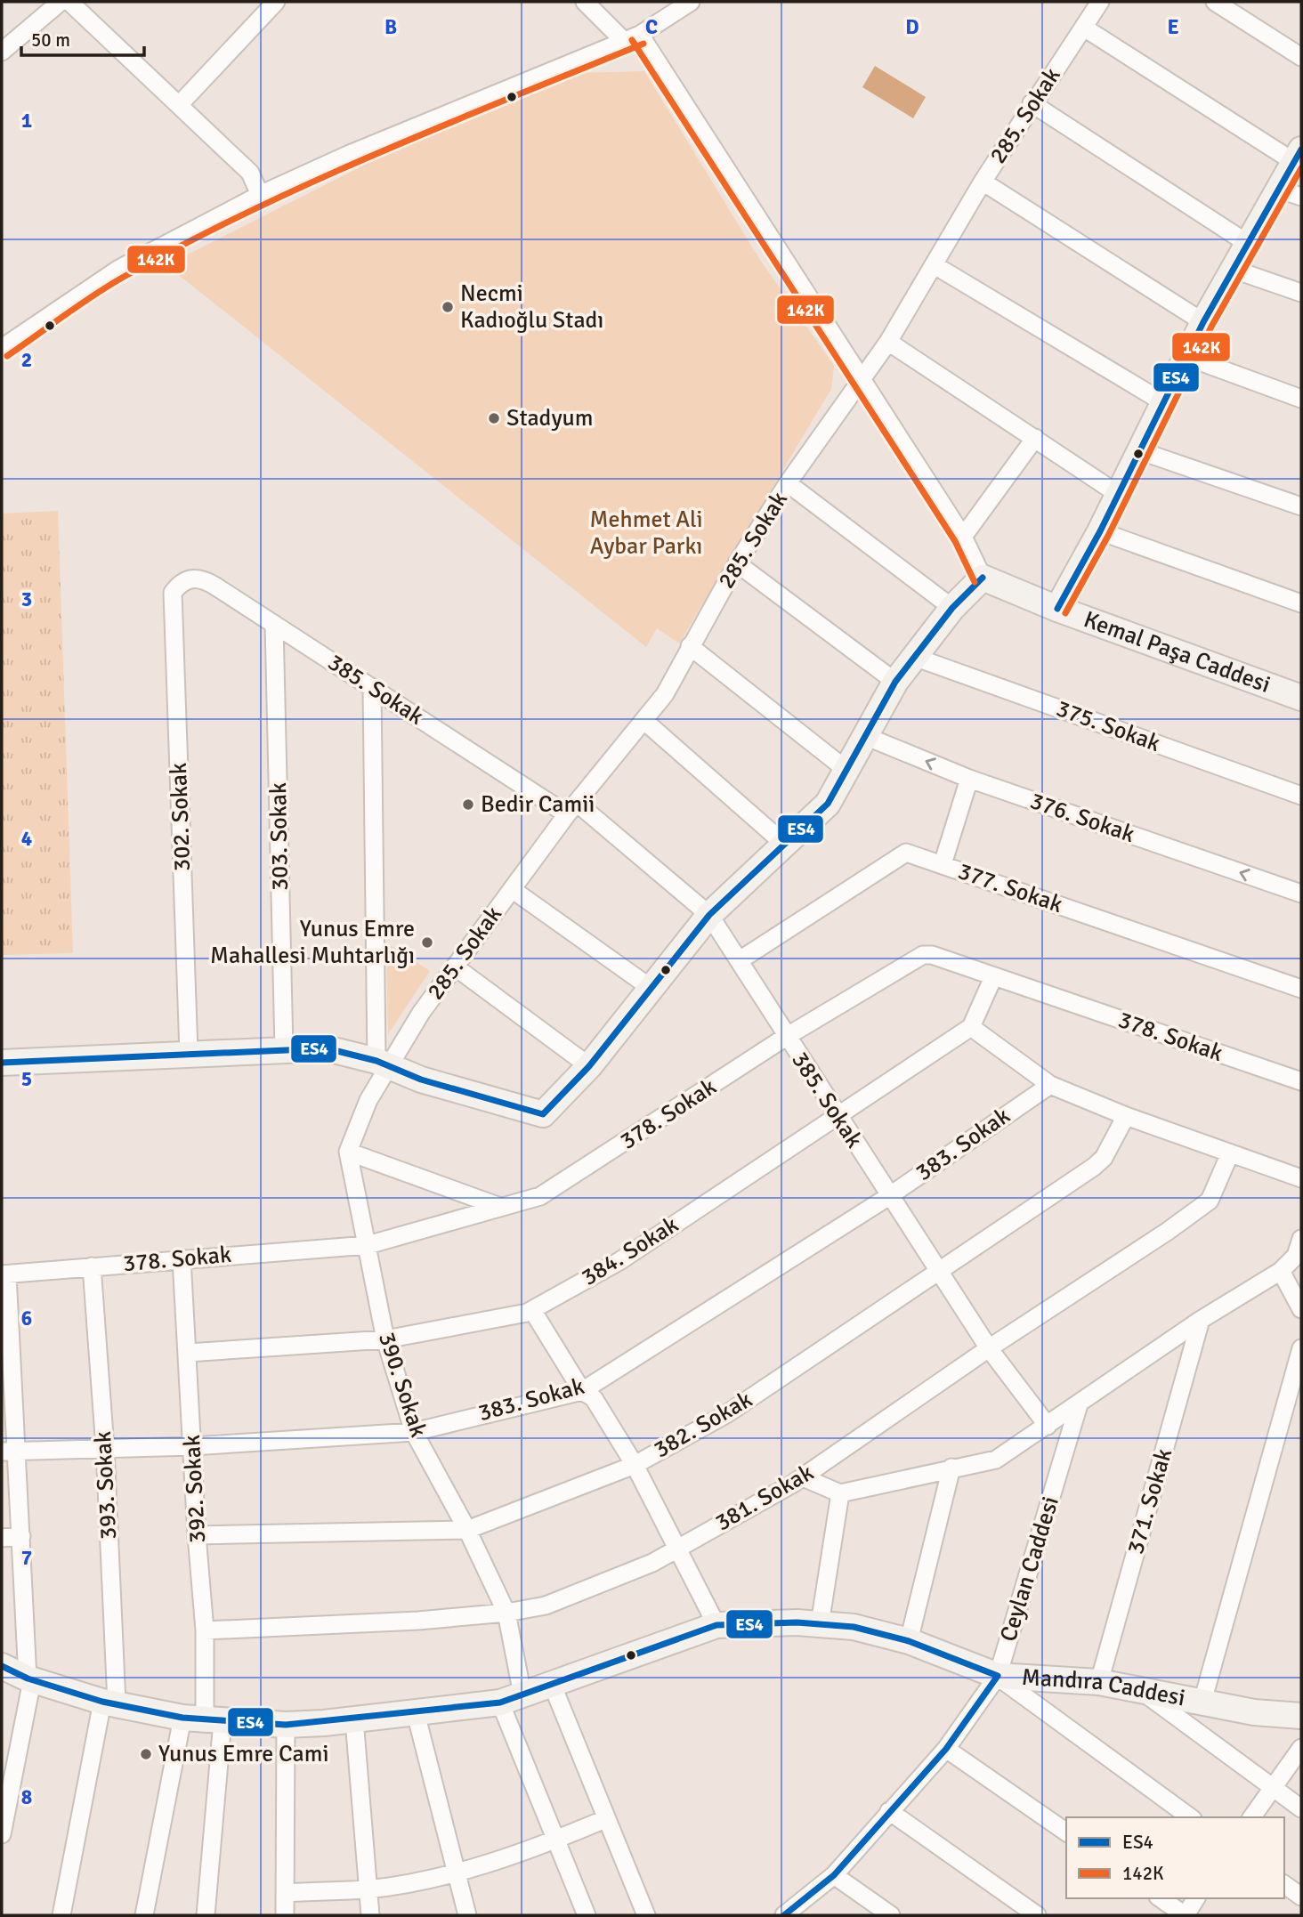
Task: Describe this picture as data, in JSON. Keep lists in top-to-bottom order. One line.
{"streets":{"street":["285. Sokak","Kemal Paşa Caddesi","385. Sokak","375. Sokak","302. Sokak","376. Sokak","303. Sokak","377. Sokak","378. Sokak","383. Sokak","384. Sokak","390. Sokak","382. Sokak","393. Sokak","392. Sokak","381. Sokak","371. Sokak","Ceylan Caddesi","Mandıra Caddesi"]},"crossings":[["285. Sokak","385. Sokak"],["385. Sokak","302. Sokak"],["385. Sokak","303. Sokak"],["385. Sokak","377. Sokak"],["385. Sokak","378. Sokak"],["385. Sokak","383. Sokak"],["385. Sokak","384. Sokak"],["385. Sokak","382. Sokak"],["385. Sokak","381. Sokak"],["378. Sokak","390. Sokak"],["378. Sokak","393. Sokak"],["378. Sokak","392. Sokak"],["383. Sokak","390. Sokak"],["383. Sokak","393. Sokak"],["383. Sokak","392. Sokak"],["384. Sokak","390. Sokak"],["384. Sokak","392. Sokak"],["390. Sokak","382. Sokak"],["390. Sokak","381. Sokak"],["390. Sokak","Mandıra Caddesi"],["382. Sokak","392. Sokak"],["393. Sokak","Mandıra Caddesi"],["392. Sokak","381. Sokak"],["392. Sokak","Mandıra Caddesi"],["371. Sokak","Mandıra Caddesi"],["Ceylan Caddesi","Mandıra Caddesi"]],"one_way":["376. Sokak"],"parks":["Mehmet Ali Aybar Parkı"],"places":["Necmi Kadıoğlu Stadı","Stadyum","Bedir Camii","Yunus Emre Mahallesi Muhtarlığı","Yunus Emre Cami"],"lines":["transit line 142K","transit line ES4"],"legend":["ES4","142K"],"scale_bar":"50 m","grid":{"columns":["B","C","D","E"],"rows":["1","2","3","4","5","6","7","8"]}}
